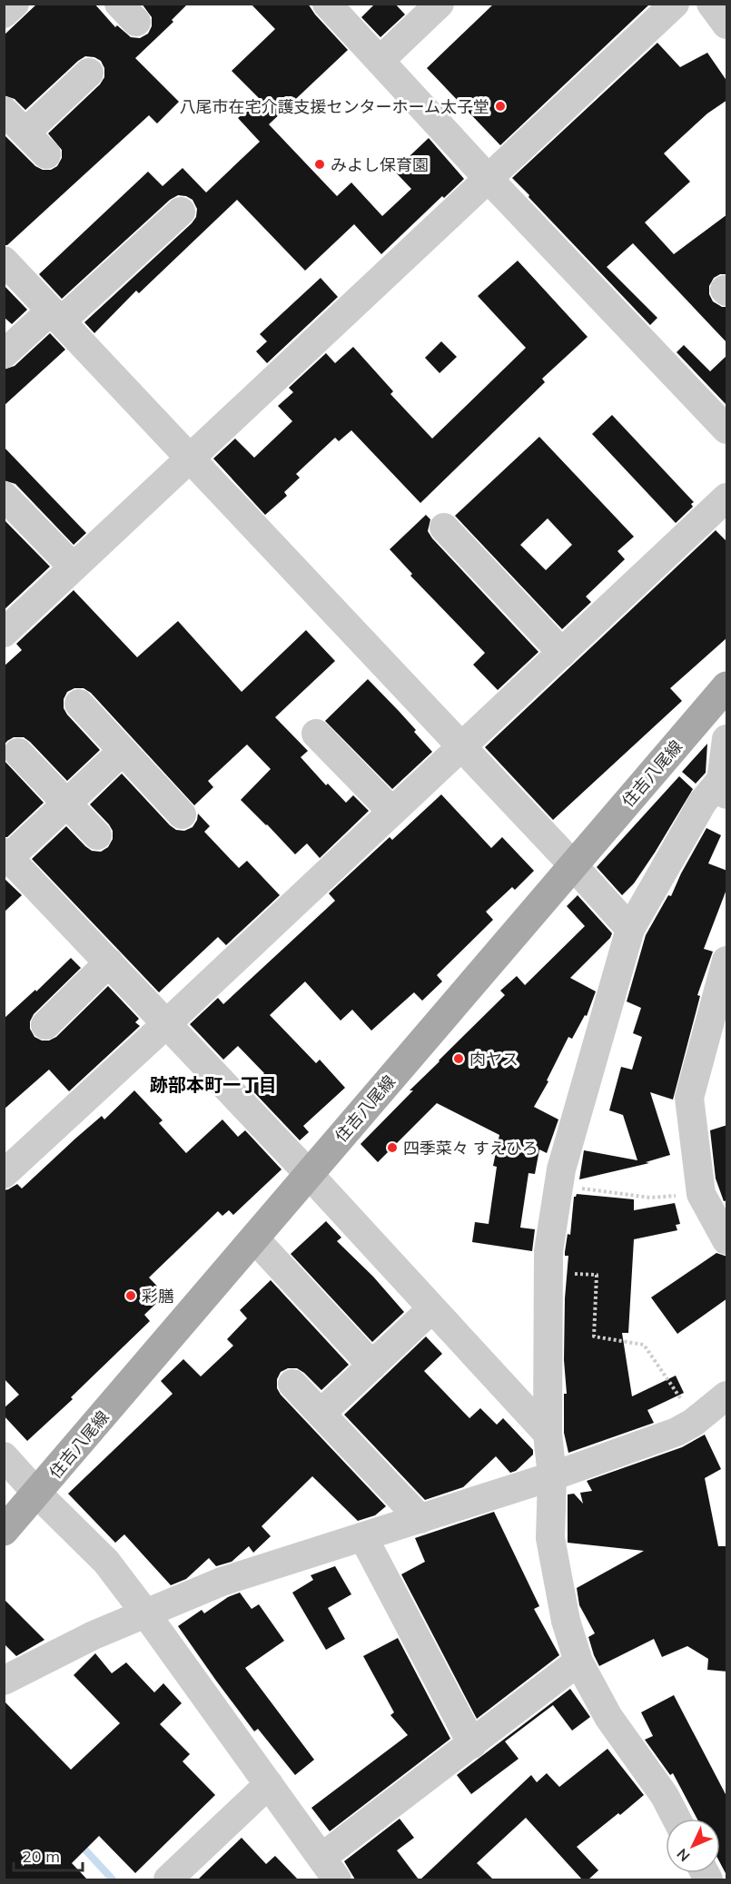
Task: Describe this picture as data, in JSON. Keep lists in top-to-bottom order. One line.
{"streets":{"main road":["住吉八尾線"]},"districts":["跡部本町一丁目"],"places":["八尾市在宅介護支援センターホーム太子堂","みよし保育園","肉ヤス","四季菜々 すえひろ","彩膳"],"scale_bar":"20 m","north":"bottom left"}
